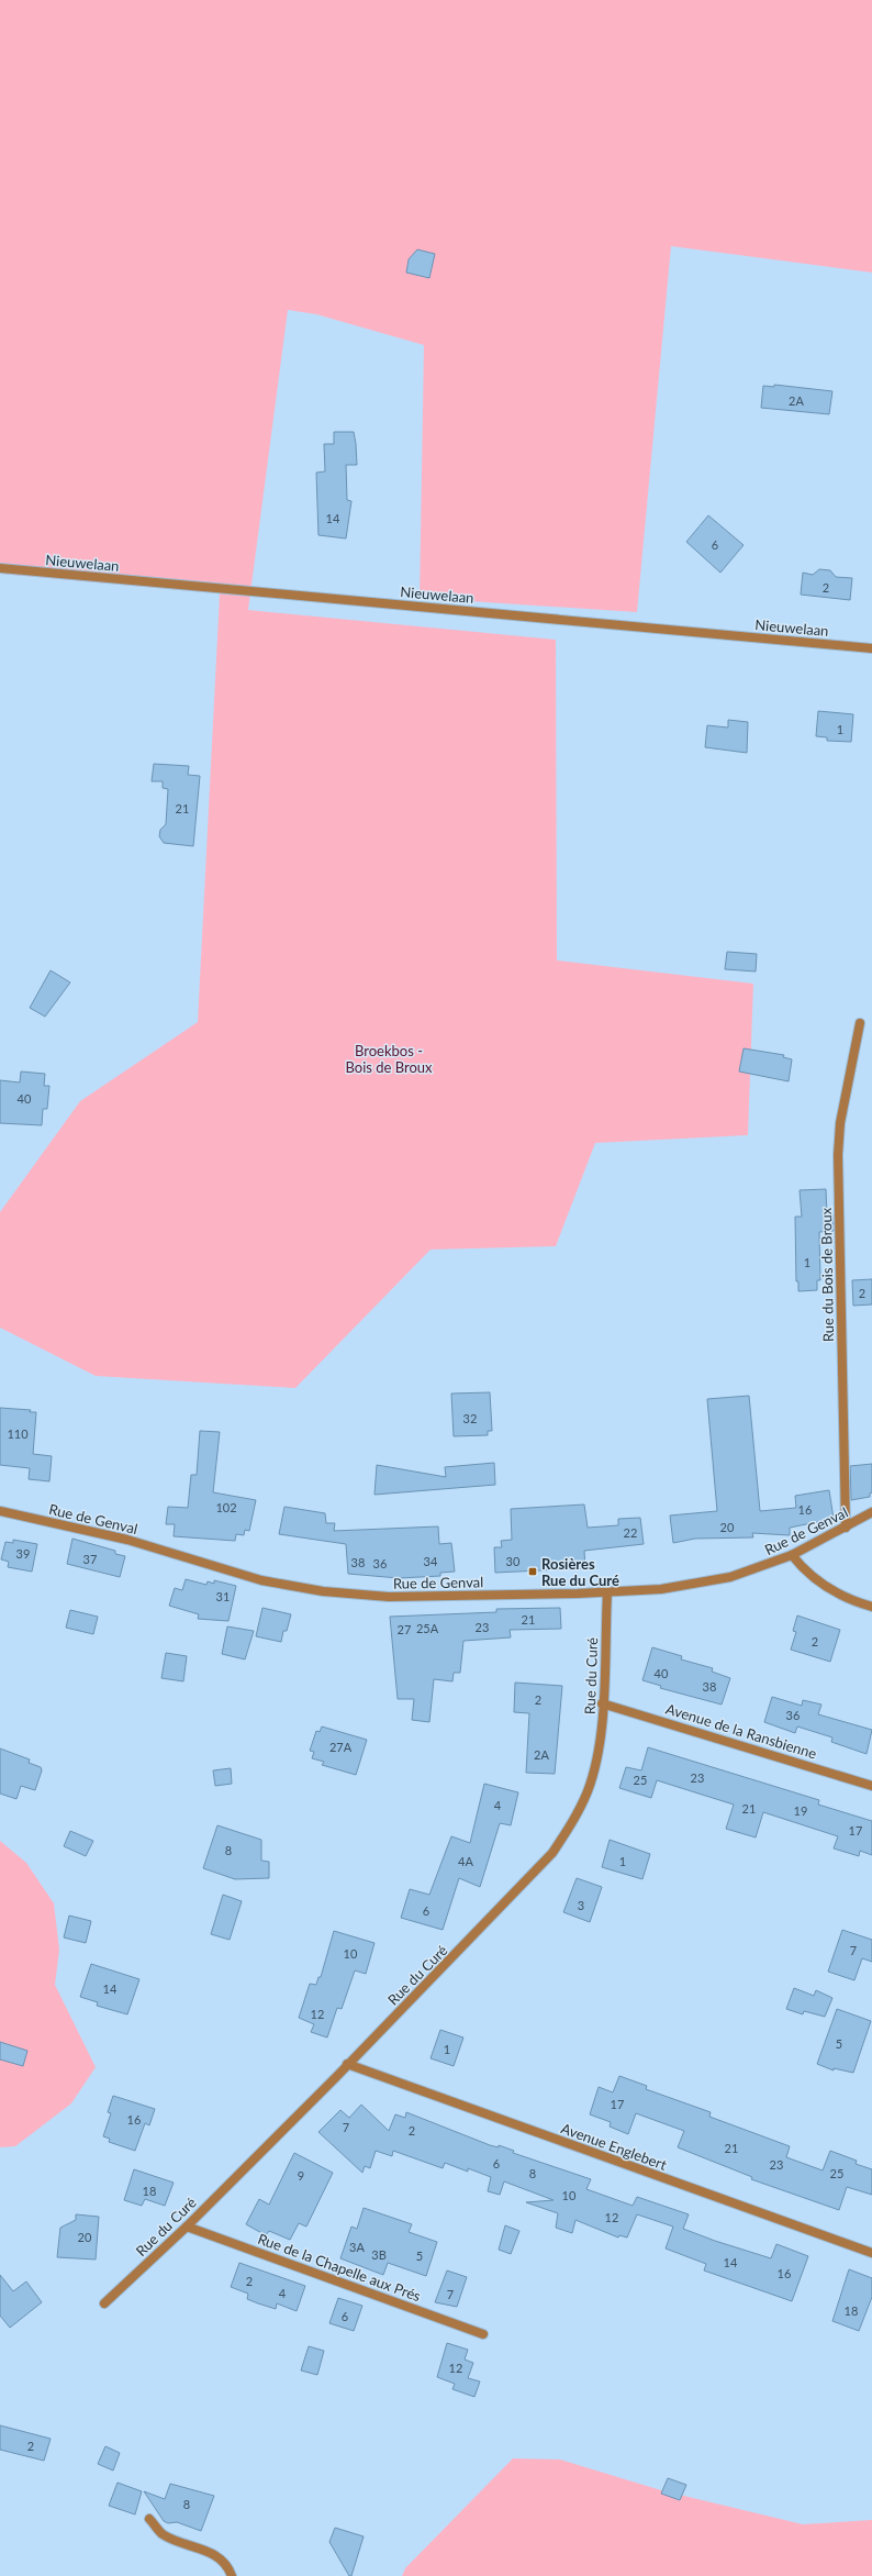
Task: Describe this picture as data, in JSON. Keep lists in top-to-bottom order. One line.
{"streets":{"street":["Nieuwelaan","Rue du Bois de Broux","Rue de Genval","Rue du Curé","Avenue de la Ransbienne","Avenue Englebert","Rue de la Chapelle aux Prés"]},"crossings":[["Rue du Bois de Broux","Rue de Genval"],["Rue de Genval","Rue du Curé"],["Rue du Curé","Avenue de la Ransbienne"],["Rue du Curé","Avenue Englebert"],["Rue du Curé","Rue de la Chapelle aux Prés"]],"parks":["Broekbos - Bois de Broux"],"places":{"transit":["Rosières Rue du Curé"]},"house_numbers":["2A","14","6","2","1","21","40","1","2","32","110","102","16","20","22","39","37","34","30","38","36","31","21","23","25A","27","2","40","38","2","36","27A","2A","23","25","4","21","19","17","8","4A","1","3","6","7","10","14","12","5","1","17","16","7","2","21","6","23","8","25","9","18","10","12","20","3A","3B","5","14","16","2","4","7","18","6","12","2","8"]}
